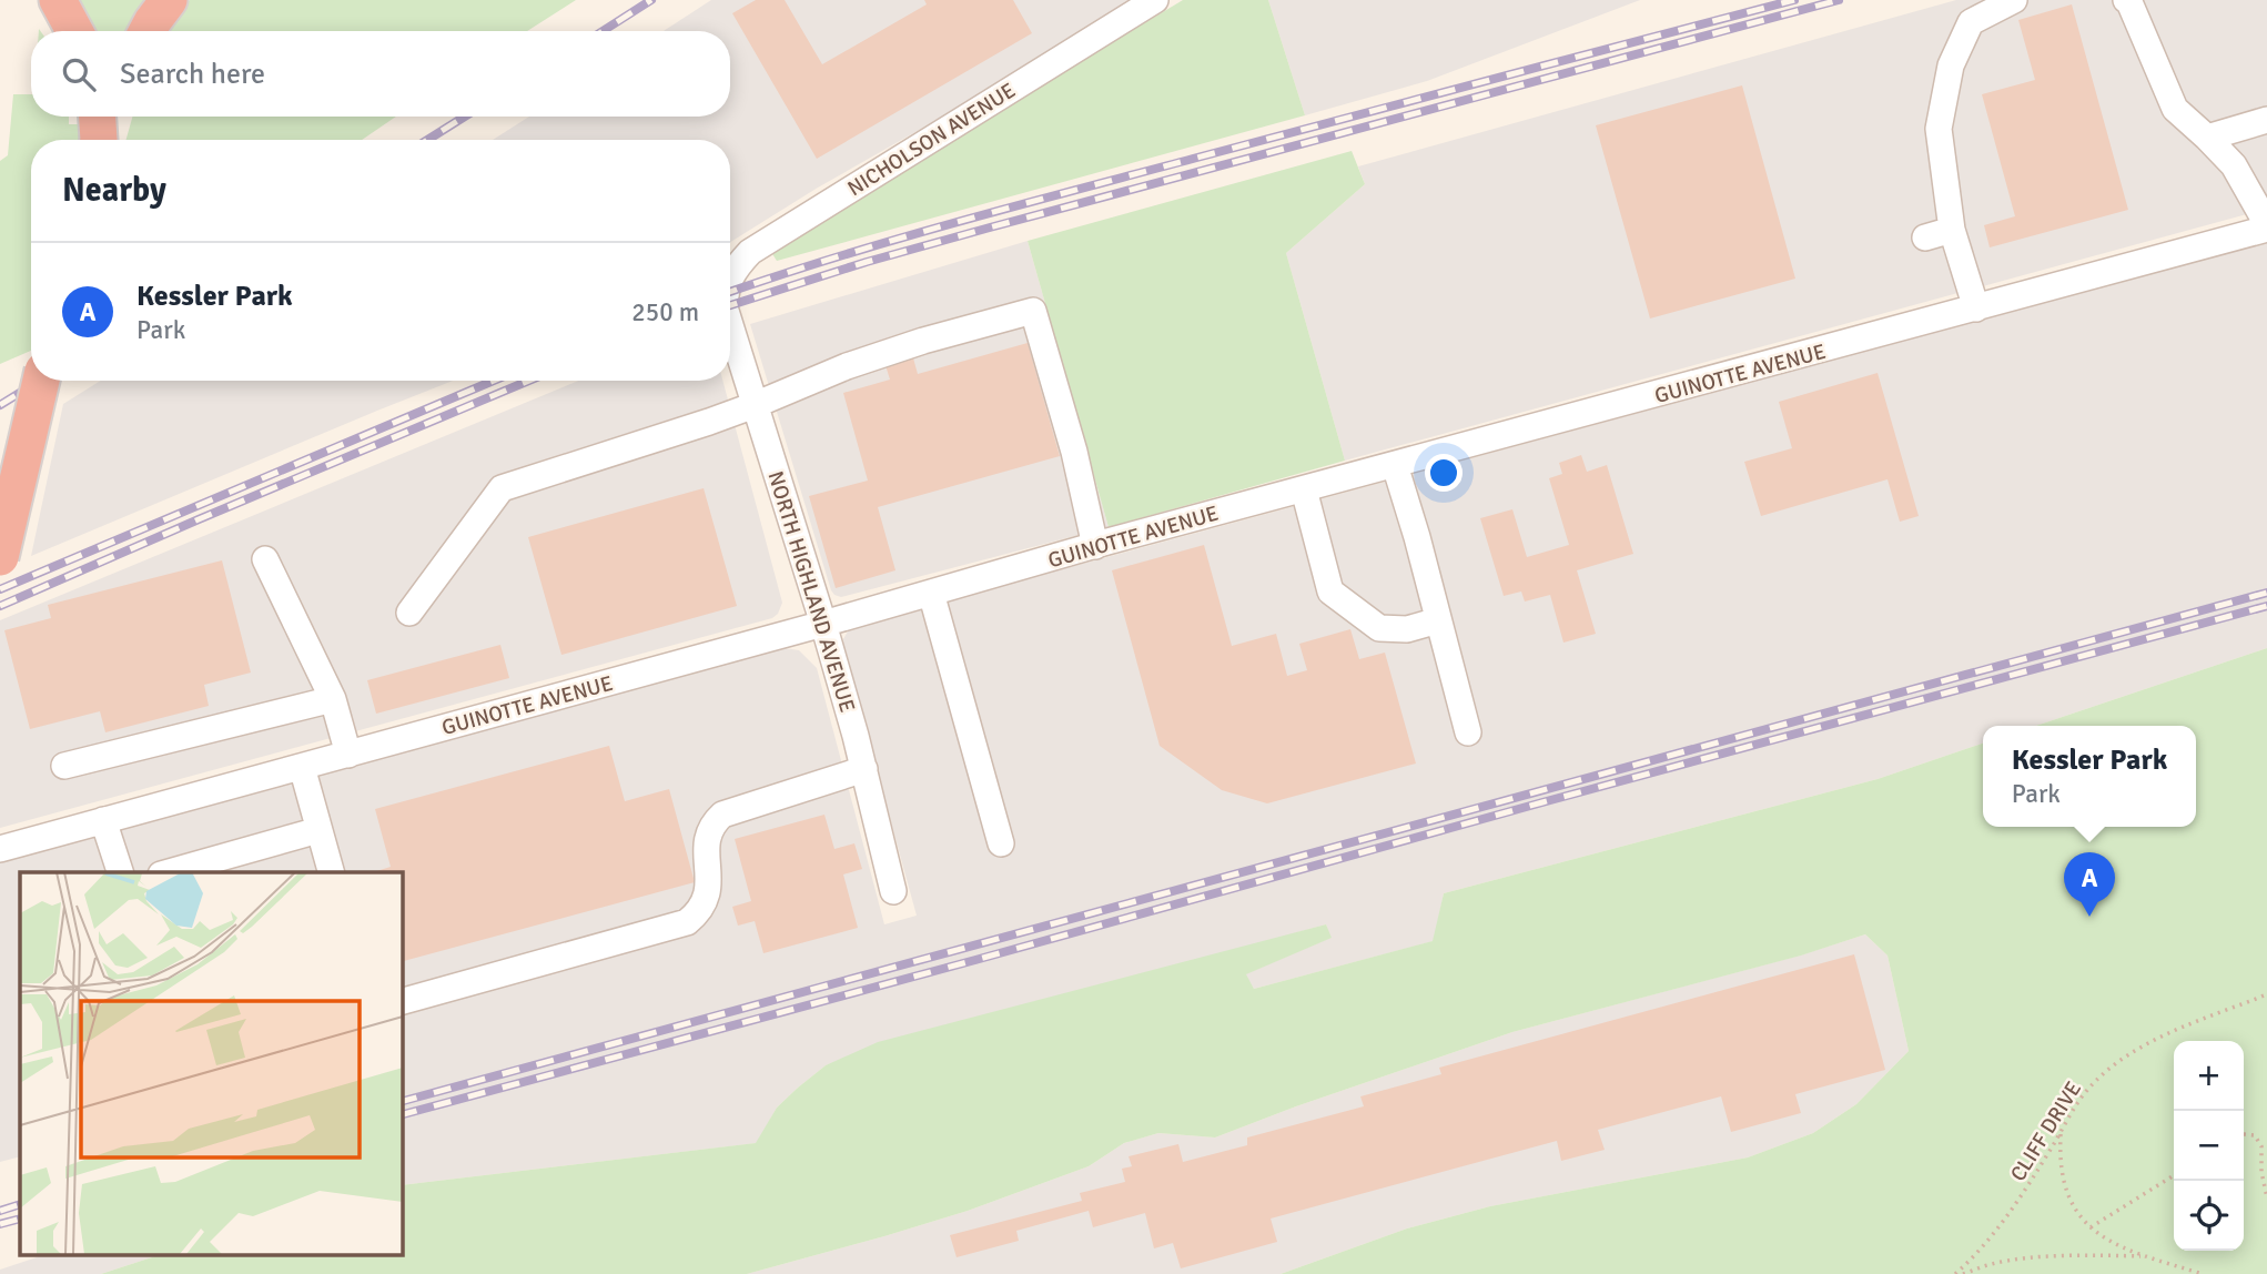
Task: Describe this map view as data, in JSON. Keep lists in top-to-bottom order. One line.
{"streets":{"street":["NICHOLSON AVENUE","GUINOTTE AVENUE","NORTH HIGHLAND AVENUE"],"path":["CLIFF DRIVE"]},"crossings":[["GUINOTTE AVENUE","NORTH HIGHLAND AVENUE"]],"page":{"search":"Search here","heading":"Nearby","list":[{"mark":"A","name":"Kessler Park","note":"Park","value":"250 m"}],"popup":["Kessler Park","Park"],"pins":"A","map_buttons":["+","−"]}}
